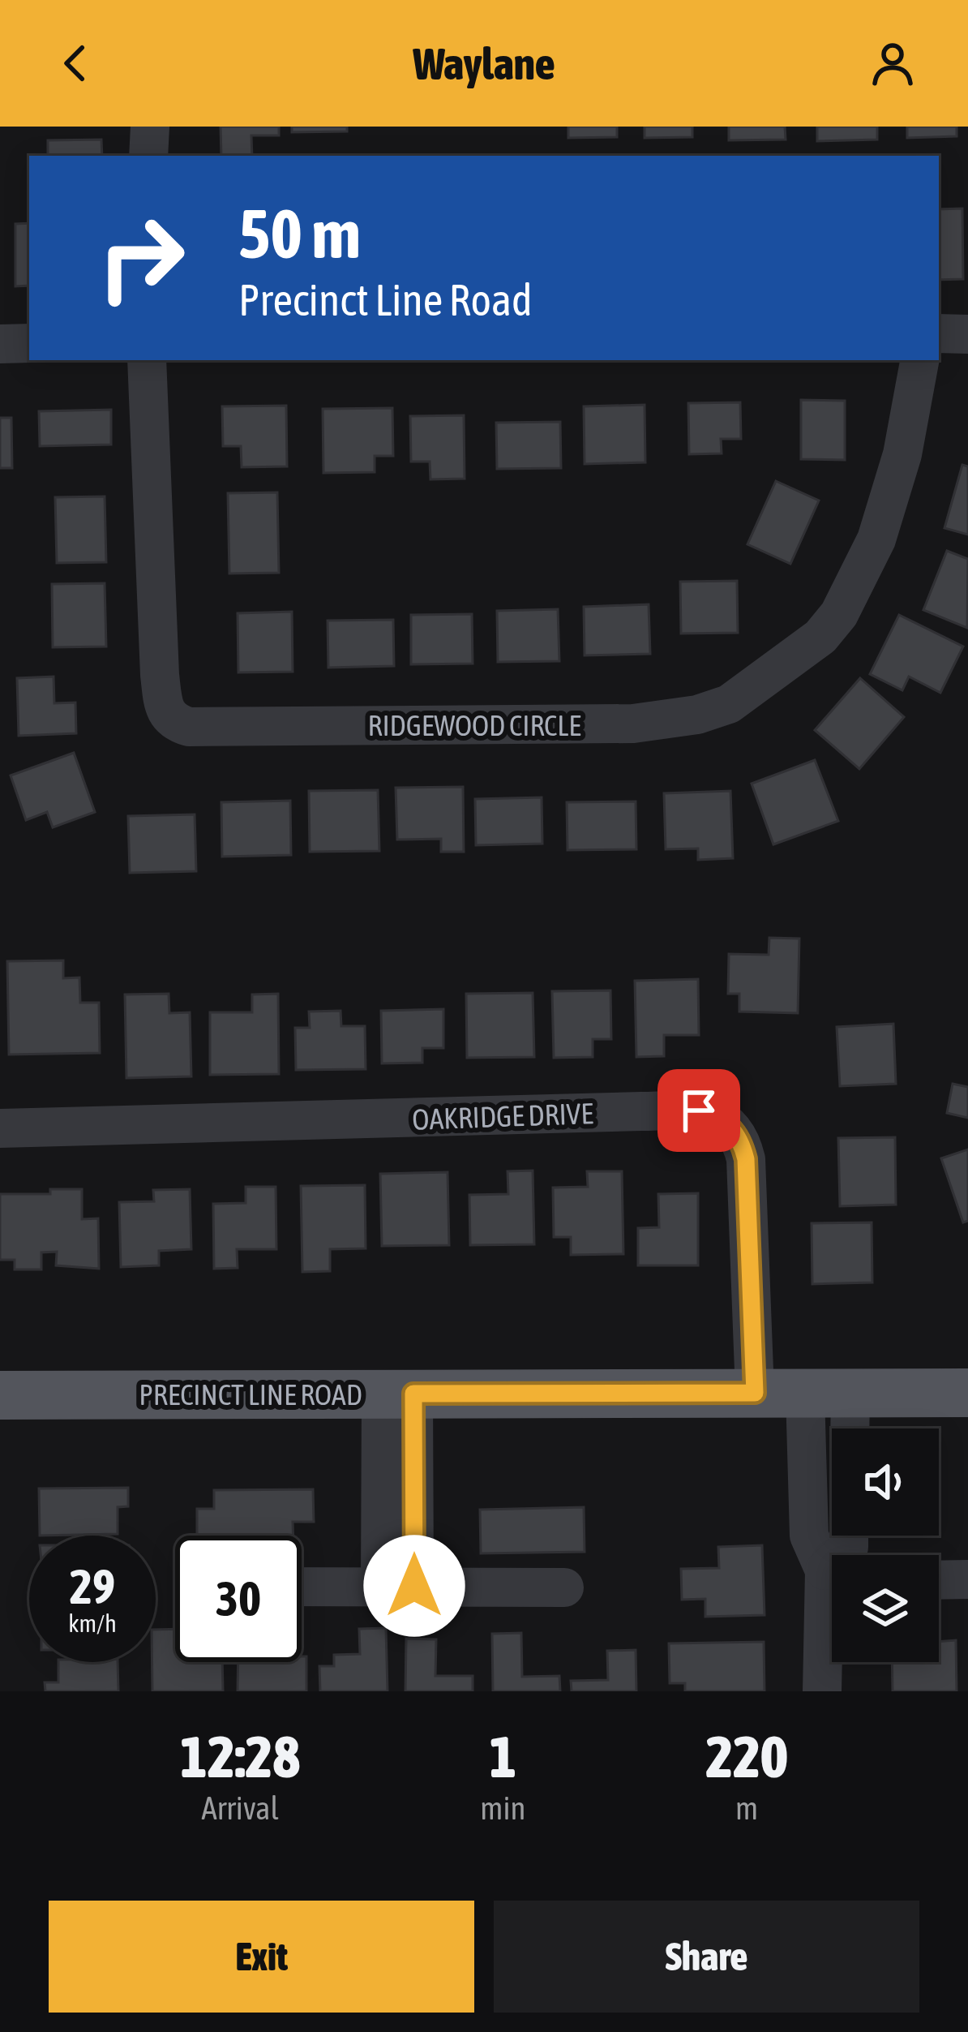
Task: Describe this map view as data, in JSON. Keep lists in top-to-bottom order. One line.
{"streets":{"main road":["PRECINCT LINE ROAD"],"street":["RIDGEWOOD CIRCLE","OAKRIDGE DRIVE"]},"crossings":[["OAKRIDGE DRIVE","PRECINCT LINE ROAD"]],"page":{"header":"Waylane","turn":["50 m","Precinct Line Road"],"speed":"29 km/h","limit":"30","eta":["12:28","Arrival","1","min","220","m"],"buttons":["Exit","Share"]}}
